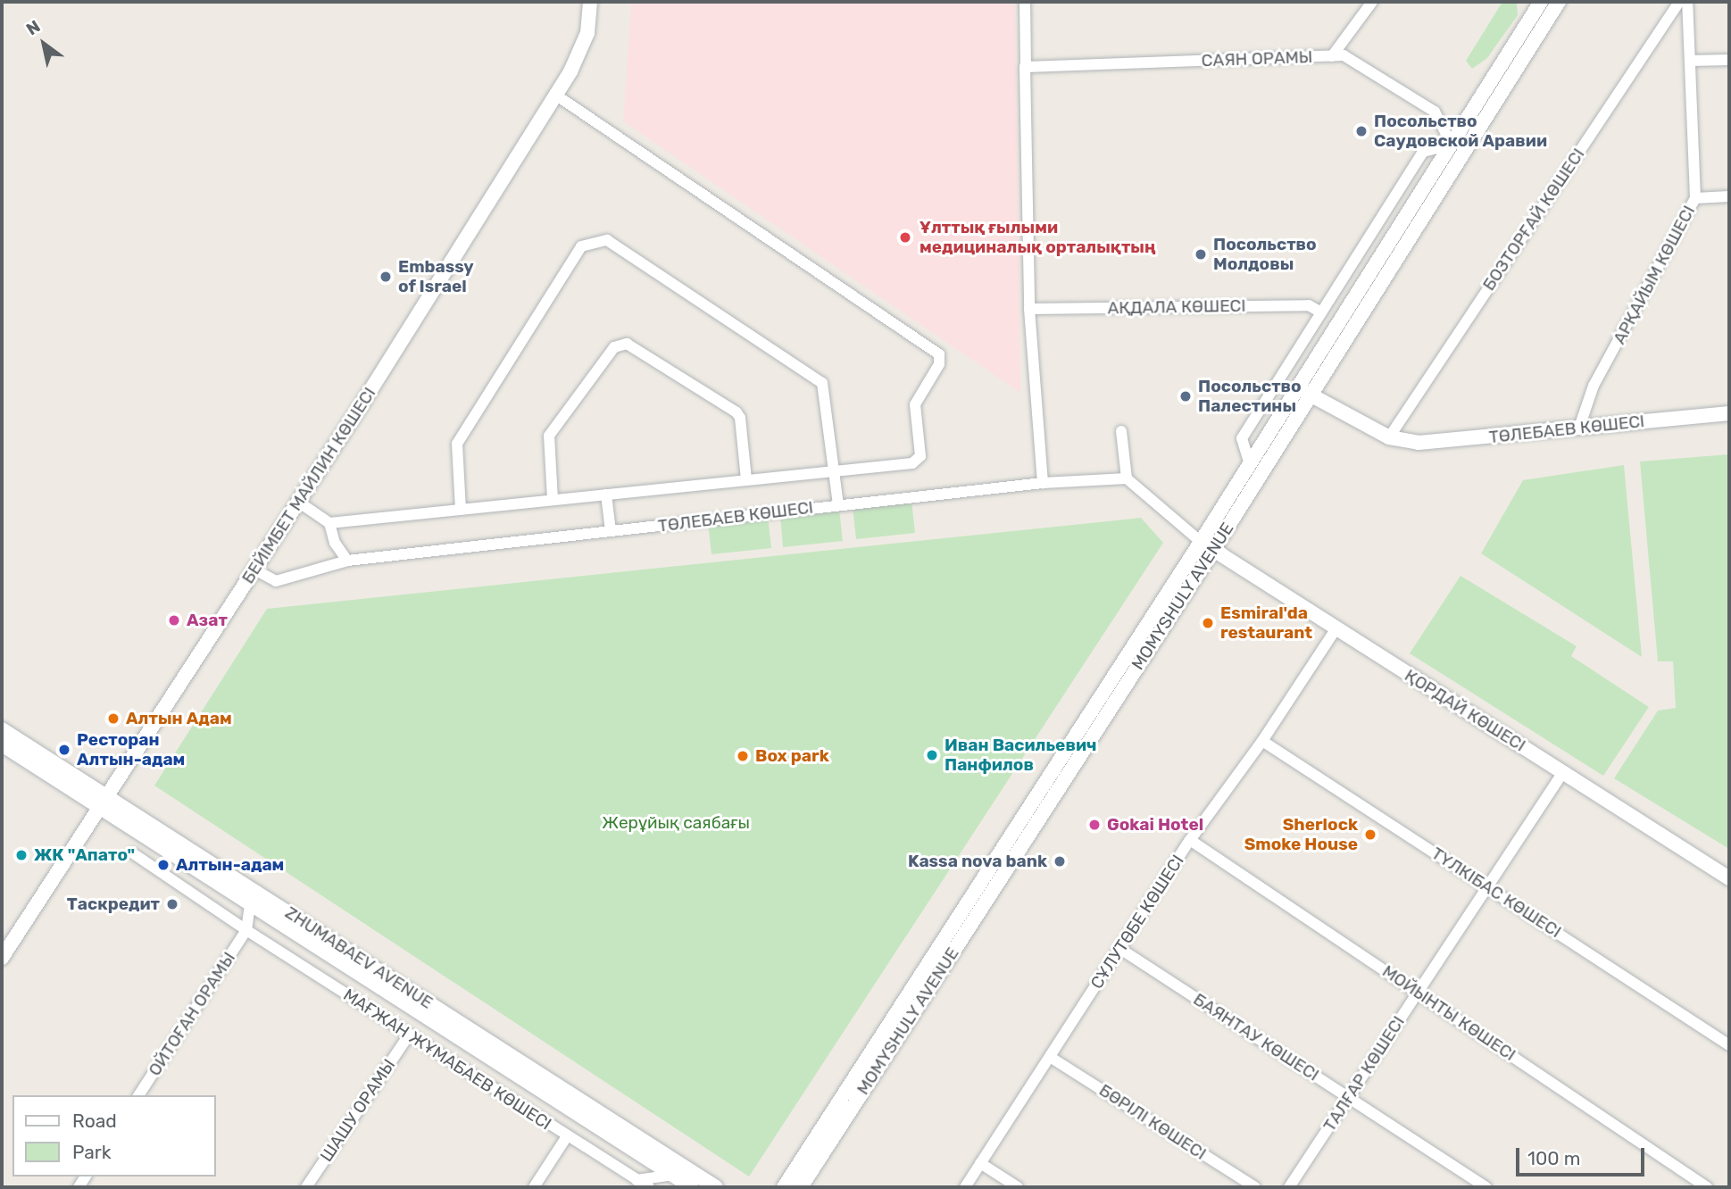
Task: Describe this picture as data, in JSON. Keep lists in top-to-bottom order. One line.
{"streets":{"main road":["ТӨЛЕБАЕВ КӨШЕСІ","БЕЙІМБЕТ МАЙЛИН КӨШЕСІ","MOMYSHULY AVENUE","ҚОРДАЙ КӨШЕСІ","ZHUMABAEV AVENUE"],"street":["САЯН ОРАМЫ","БОЗТОРҒАЙ КӨШЕСІ","АРҚАЙЫМ КӨШЕСІ","АҚДАЛА КӨШЕСІ","ТҮЛКІБАС КӨШЕСІ","СҰЛУТӨБЕ КӨШЕСІ","МОЙЫНТЫ КӨШЕСІ","ОЙТОҒАН ОРАМЫ","БАЯНТАУ КӨШЕСІ","МАҒЖАН ЖҰМАБАЕВ КӨШЕСІ","ТАЛҒАР КӨШЕСІ","ШАШУ ОРАМЫ","БӨРІЛІ КӨШЕСІ"]},"crossings":[["САЯН ОРАМЫ","MOMYSHULY AVENUE"],["БОЗТОРҒАЙ КӨШЕСІ","ТӨЛЕБАЕВ КӨШЕСІ"],["АРҚАЙЫМ КӨШЕСІ","ТӨЛЕБАЕВ КӨШЕСІ"],["ТӨЛЕБАЕВ КӨШЕСІ","БЕЙІМБЕТ МАЙЛИН КӨШЕСІ"],["БЕЙІМБЕТ МАЙЛИН КӨШЕСІ","ZHUMABAEV AVENUE"],["MOMYSHULY AVENUE","ҚОРДАЙ КӨШЕСІ"],["ҚОРДАЙ КӨШЕСІ","СҰЛУТӨБЕ КӨШЕСІ"],["ҚОРДАЙ КӨШЕСІ","ТАЛҒАР КӨШЕСІ"],["ТҮЛКІБАС КӨШЕСІ","СҰЛУТӨБЕ КӨШЕСІ"],["ТҮЛКІБАС КӨШЕСІ","ТАЛҒАР КӨШЕСІ"],["СҰЛУТӨБЕ КӨШЕСІ","МОЙЫНТЫ КӨШЕСІ"],["СҰЛУТӨБЕ КӨШЕСІ","БАЯНТАУ КӨШЕСІ"],["СҰЛУТӨБЕ КӨШЕСІ","БӨРІЛІ КӨШЕСІ"],["МОЙЫНТЫ КӨШЕСІ","ТАЛҒАР КӨШЕСІ"],["ОЙТОҒАН ОРАМЫ","МАҒЖАН ЖҰМАБАЕВ КӨШЕСІ"],["БАЯНТАУ КӨШЕСІ","ТАЛҒАР КӨШЕСІ"],["МАҒЖАН ЖҰМАБАЕВ КӨШЕСІ","ШАШУ ОРАМЫ"]],"parks":["Жерұйық саябағы"],"places":["Посольство Саудовской Аравии","Ұлттық ғылыми медициналық орталықтың","Посольство Молдовы","Embassy of Israel","Посольство Палестины","Азат","Esmiral'da restaurant","Алтын Адам","Ресторан Алтын-адам","Иван Васильевич Панфилов","Box park","Gokai Hotel","Sherlock Smoke House","ЖК \"Апато\"","Kassa nova bank","Алтын-адам","Таскредит"],"legend":["Road","Park"],"scale_bar":"100 m","north":"top left"}
